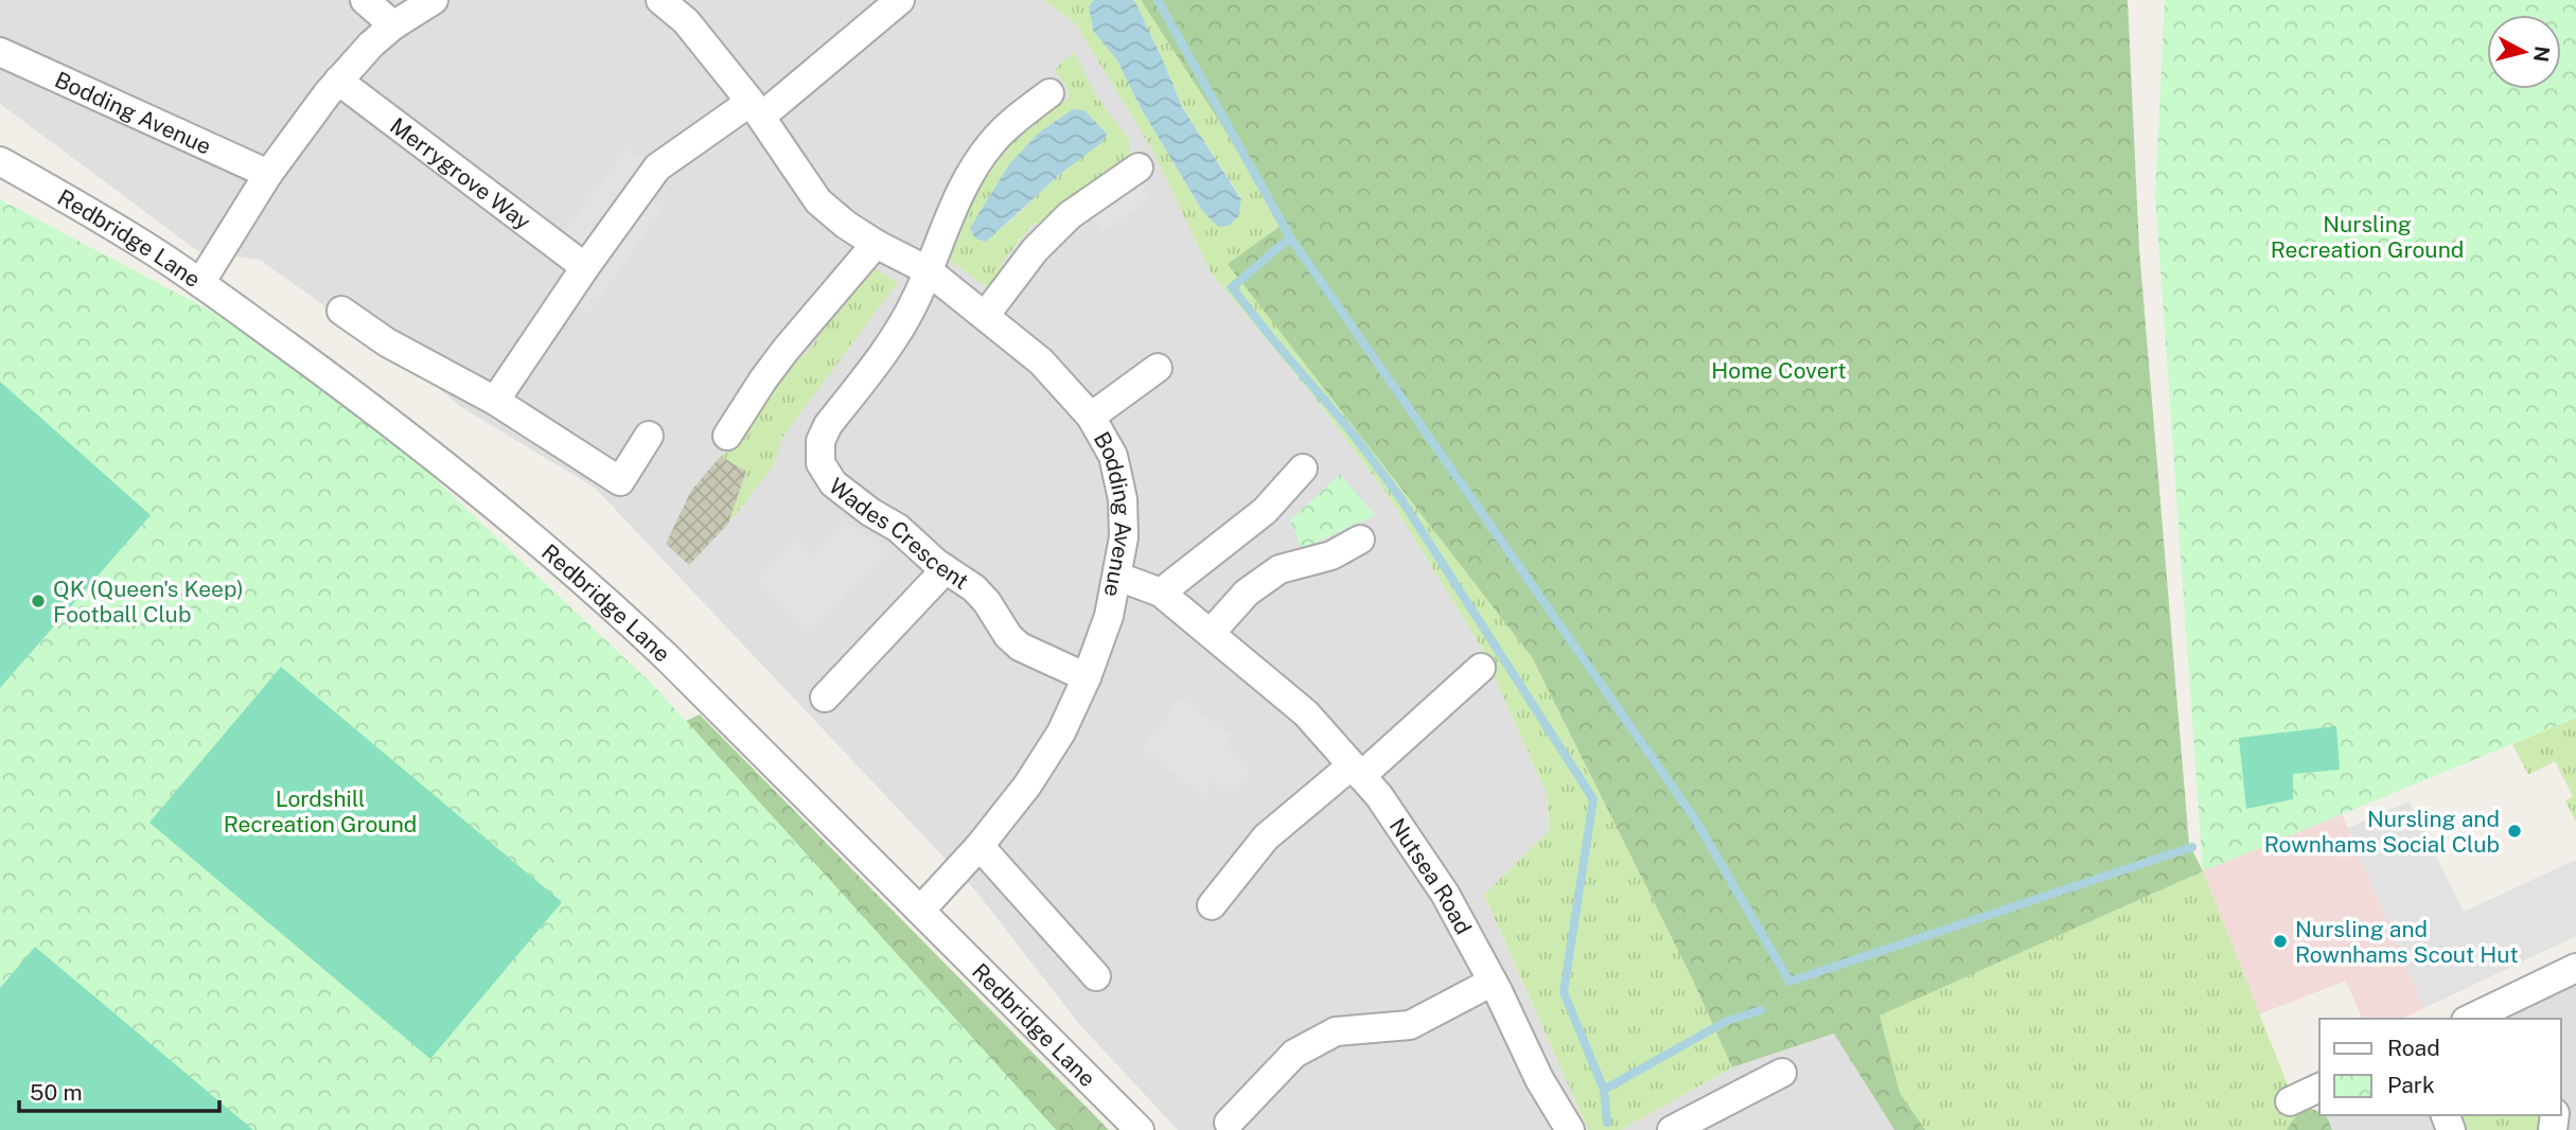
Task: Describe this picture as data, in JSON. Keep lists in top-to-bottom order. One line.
{"streets":{"street":["Bodding Avenue","Merrygrove Way","Redbridge Lane","Wades Crescent","Nutsea Road"]},"crossings":[["Bodding Avenue","Redbridge Lane"],["Bodding Avenue","Wades Crescent"],["Bodding Avenue","Nutsea Road"]],"parks":["Nursling Recreation Ground","Home Covert","Lordshill Recreation Ground"],"places":["QK (Queen's Keep) Football Club","Nursling and Rownhams Social Club","Nursling and Rownhams Scout Hut"],"legend":["Road","Park"],"scale_bar":"50 m","north":"right"}
